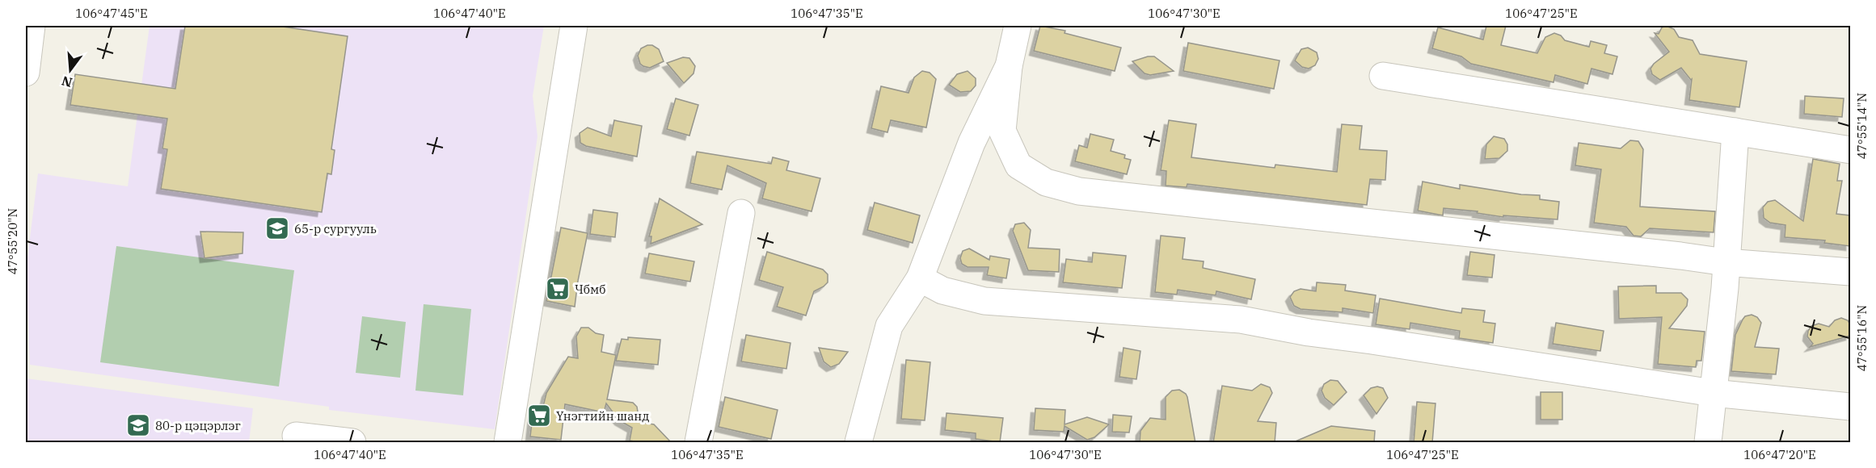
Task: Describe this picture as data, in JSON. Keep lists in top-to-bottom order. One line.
{"places":{"school or university":["65-р сургууль","80-р цэцэрлэг"],"supermarket":["Чбмб","Үнэгтийн шанд"]},"north":"bottom","coordinates":["106°47'45\"E","106°47'40\"E","106°47'35\"E","106°47'30\"E","106°47'25\"E","47°55'14\"N","47°55'20\"N","47°55'16\"N","106°47'20\"E"]}
